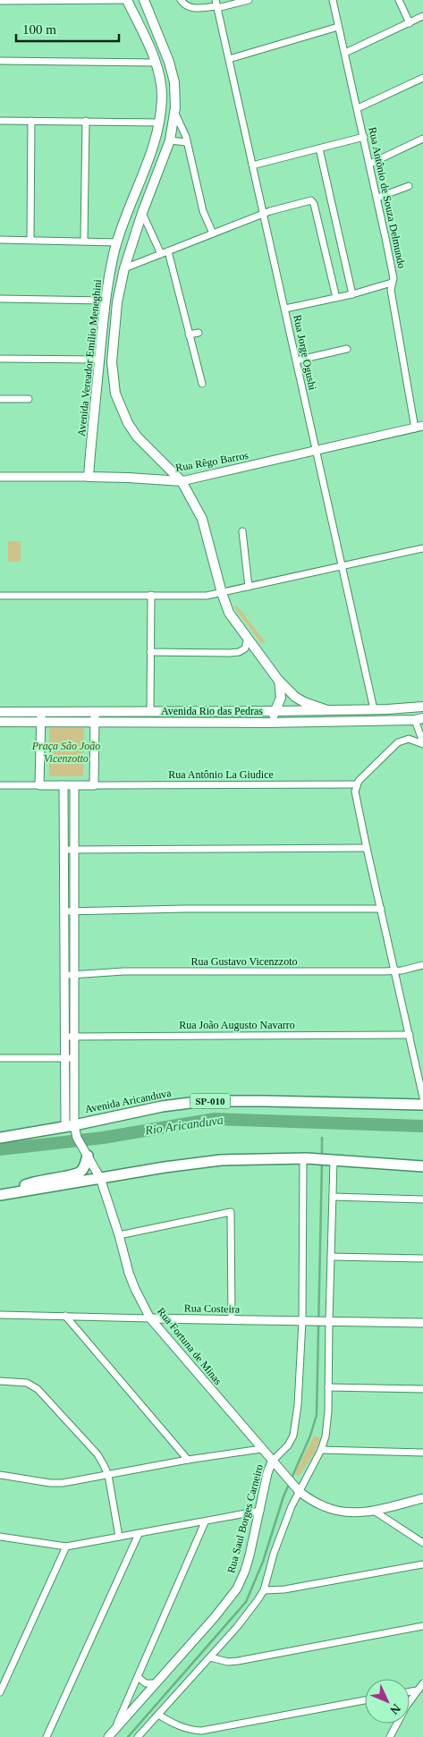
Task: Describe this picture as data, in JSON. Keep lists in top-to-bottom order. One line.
{"streets":{"highway":["Avenida Aricanduva","SP-010"],"main road":["Avenida Vereador Emílio Meneghini","Rua Rêgo Barros","Avenida Rio das Pedras"],"street":["Rua Antônio de Souza Delmundo","Rua Jorge Ogushi","Rua Antônio La Giudice","Rua Gustavo Vicenzzoto","Rua João Augusto Navarro","Rua Costeira","Rua Fortuna de Minas","Rua Saul Borges Carneiro"]},"crossings":[["Rua Antônio de Souza Delmundo","Rua Rêgo Barros"],["Rua Jorge Ogushi","Rua Rêgo Barros"],["Rua Jorge Ogushi","Avenida Rio das Pedras"],["Avenida Vereador Emílio Meneghini","Rua Rêgo Barros"],["Avenida Vereador Emílio Meneghini","Avenida Rio das Pedras"],["Avenida Aricanduva","Rua Fortuna de Minas"],["Rua Costeira","Rua Fortuna de Minas"],["Rua Costeira","Rua Saul Borges Carneiro"],["Rua Fortuna de Minas","Rua Saul Borges Carneiro"]],"water":["Rio Aricanduva"],"parks":["Praça São João Vicenzotto"],"scale_bar":"100 m","north":"bottom right"}
